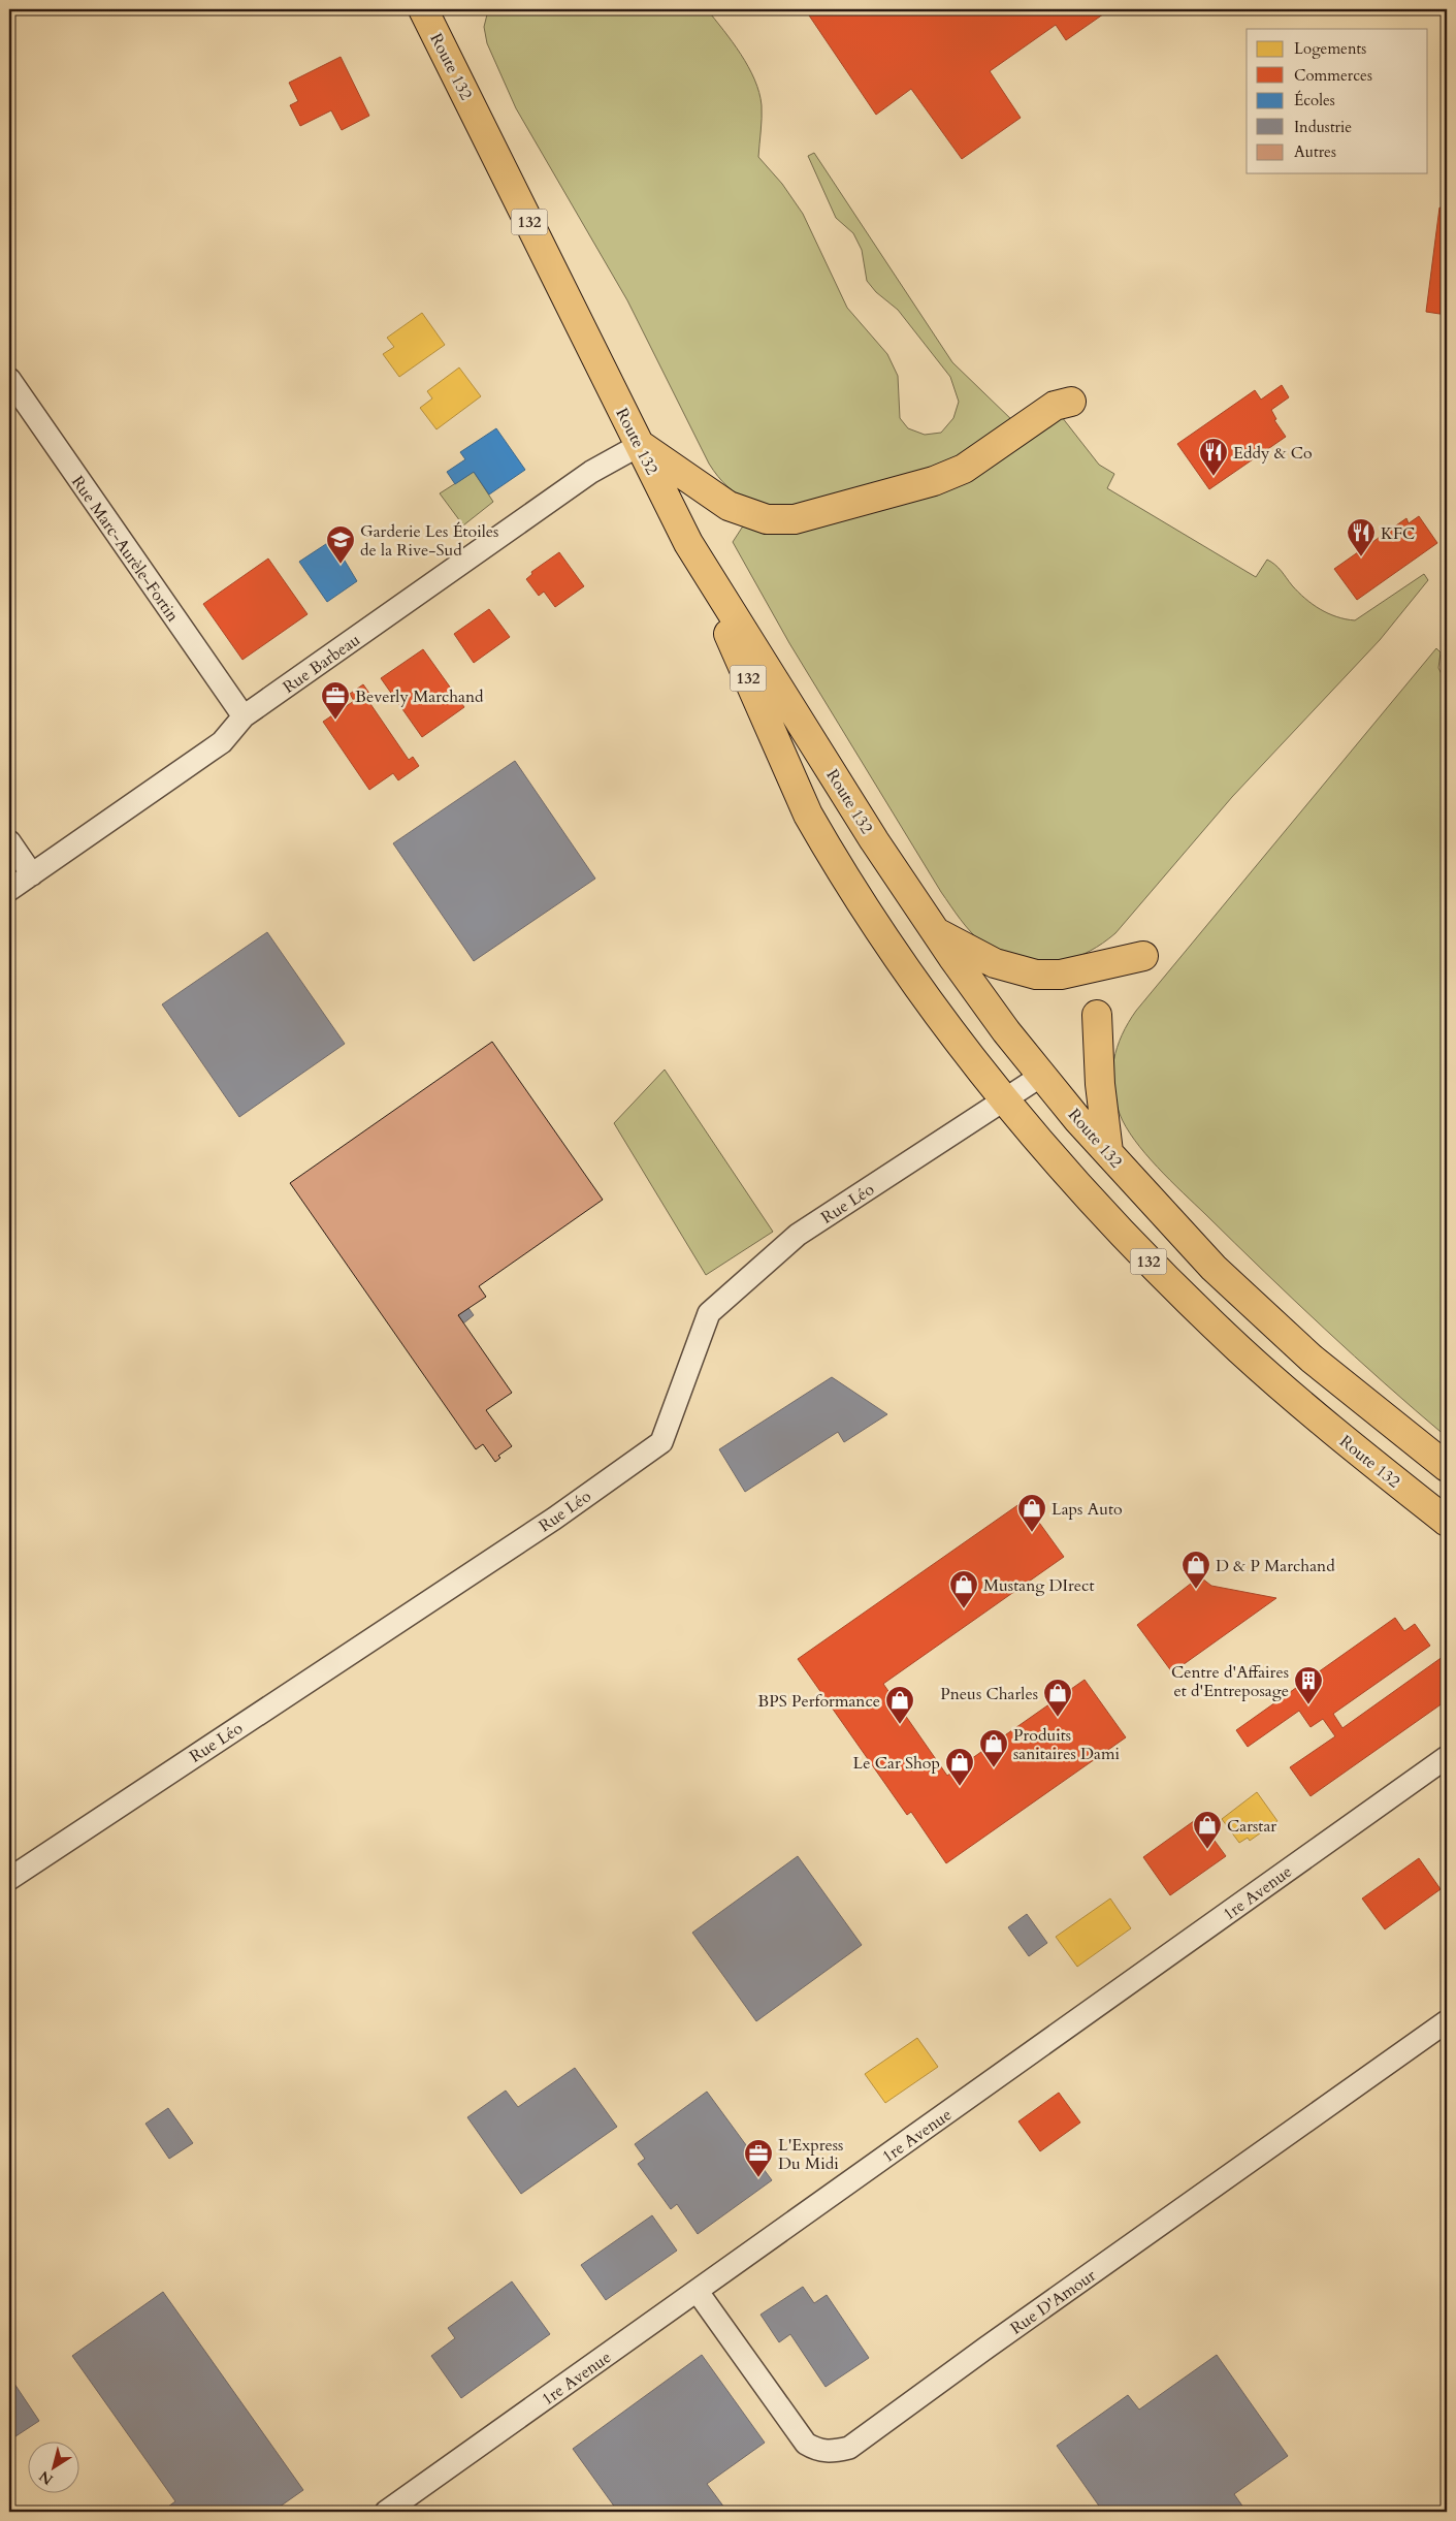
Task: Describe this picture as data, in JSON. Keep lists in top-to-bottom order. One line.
{"streets":{"highway":["Route 132","132"],"street":["Rue Marc-Aurèle-Fortin","Rue Barbeau","Rue Léo","1re Avenue","Rue D'Amour"]},"crossings":[["Route 132","Rue Barbeau"],["Route 132","Rue Léo"],["Rue Marc-Aurèle-Fortin","Rue Barbeau"],["1re Avenue","Rue D'Amour"]],"places":{"restaurant":["Eddy & Co","KFC"],"school or university":["Garderie Les Étoiles de la Rive-Sud"],"office":["Beverly Marchand","L'Express Du Midi"],"shop":["Laps Auto","D & P Marchand","Mustang DIrect","Pneus Charles","BPS Performance","Produits sanitaires Dami","Le Car Shop","Carstar"],"building":["Centre d'Affaires et d'Entreposage"]},"legend":["Logements","Commerces","Écoles","Industrie","Autres"],"north":"bottom left"}
